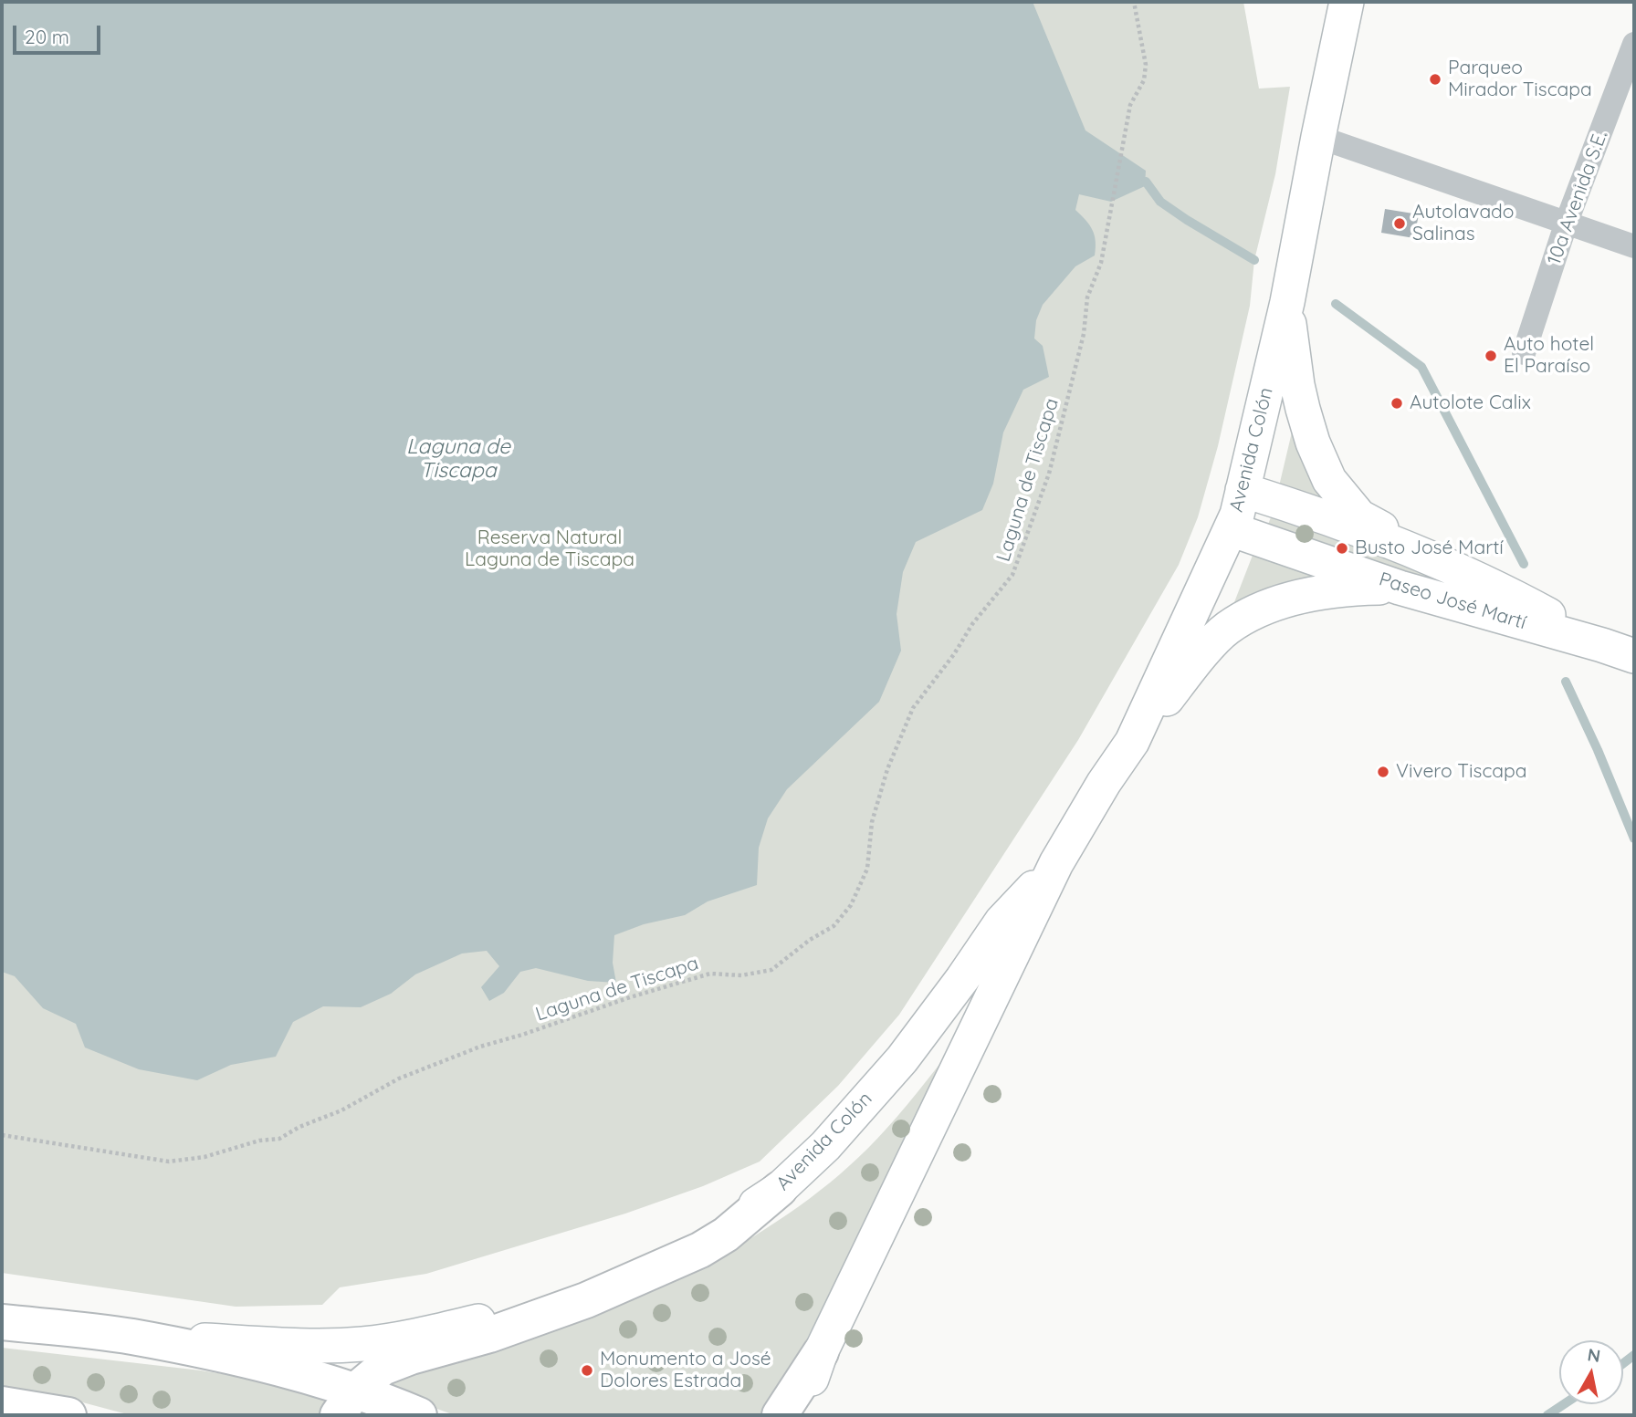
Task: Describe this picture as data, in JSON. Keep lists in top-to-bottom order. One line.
{"streets":{"main road":["Avenida Colón","Paseo José Martí"],"street":["10a Avenida S.E."],"path":["Laguna de Tiscapa"]},"crossings":[["Avenida Colón","Paseo José Martí"]],"water":["Laguna de Tiscapa"],"parks":["Reserva Natural Laguna de Tiscapa"],"places":["Parqueo Mirador Tiscapa","Autolavado Salinas","Auto hotel El Paraíso","Autolote Calix","Busto José Martí","Vivero Tiscapa","Monumento a José Dolores Estrada"],"scale_bar":"20 m","north":"top"}
